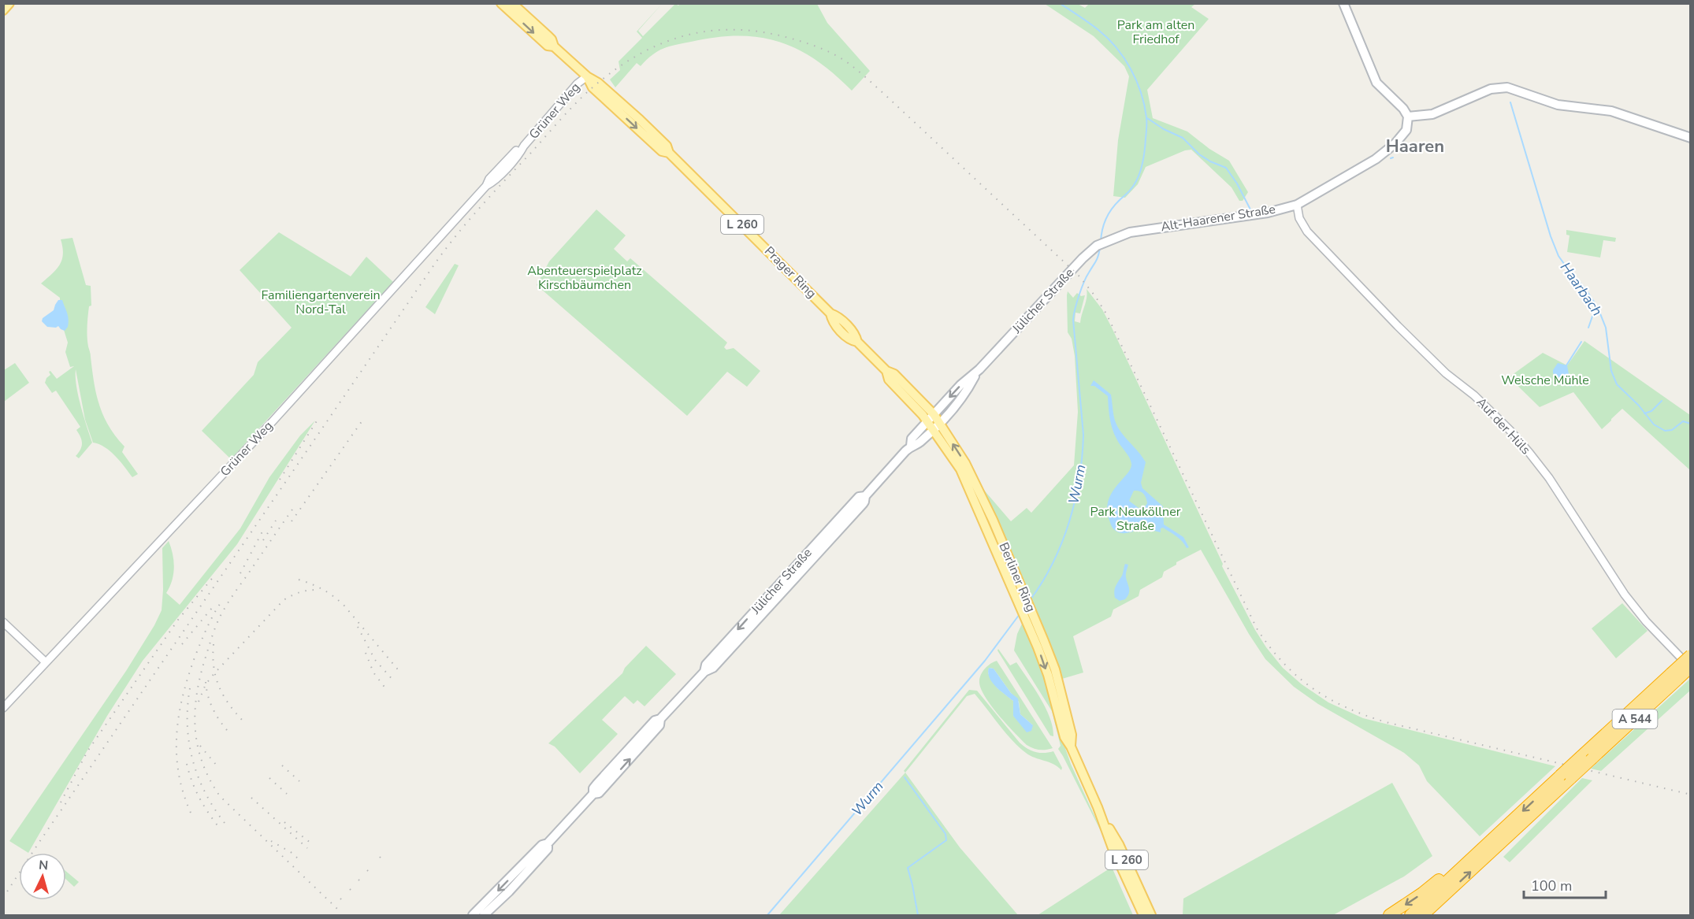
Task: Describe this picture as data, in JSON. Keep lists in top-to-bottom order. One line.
{"streets":{"highway":["A 544"],"main road":["Alt-Haarener Straße","L 260","Prager Ring","Jülicher Straße","Berliner Ring"],"street":["Grüner Weg","Auf der Hüls"]},"crossings":[["Grüner Weg","Prager Ring"],["Alt-Haarener Straße","Jülicher Straße"],["Alt-Haarener Straße","Auf der Hüls"],["Prager Ring","Jülicher Straße"],["Prager Ring","Berliner Ring"],["Jülicher Straße","Berliner Ring"],["Auf der Hüls","A 544"]],"districts":["Haaren"],"water":["Haarbach","Wurm"],"parks":["Park am alten Friedhof","Abenteuerspielplatz Kirschbäumchen","Familiengartenverein Nord-Tal","Welsche Mühle","Park Neuköllner Straße"],"scale_bar":"100 m","north":"top"}
